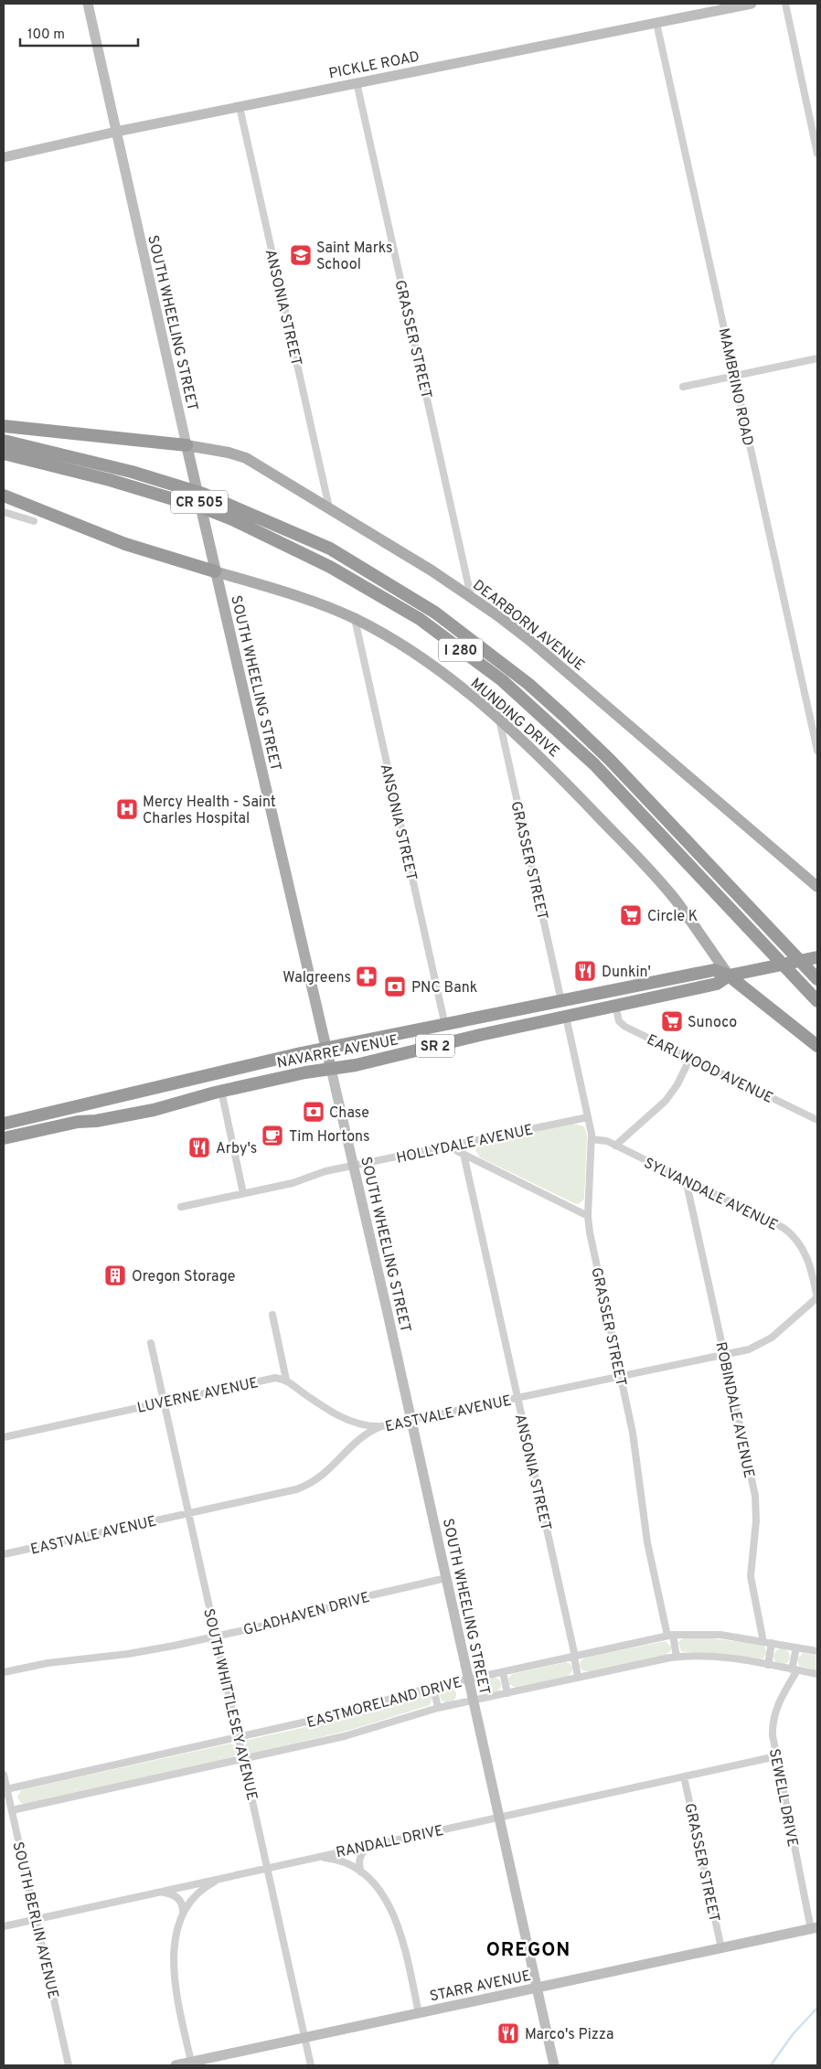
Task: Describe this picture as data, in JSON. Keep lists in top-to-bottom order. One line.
{"streets":{"highway":["I 280","SR 2","NAVARRE AVENUE"],"main road":["SOUTH WHEELING STREET","CR 505","DEARBORN AVENUE","MUNDING DRIVE"],"street":["PICKLE ROAD","ANSONIA STREET","GRASSER STREET","MAMBRINO ROAD","EARLWOOD AVENUE","HOLLYDALE AVENUE","SYLVANDALE AVENUE","LUVERNE AVENUE","ROBINDALE AVENUE","EASTVALE AVENUE","GLADHAVEN DRIVE","EASTMORELAND DRIVE","SOUTH WHITTLESEY AVENUE","SEWELL DRIVE","RANDALL DRIVE","SOUTH BERLIN AVENUE","STARR AVENUE"]},"crossings":[["PICKLE ROAD","ANSONIA STREET"],["PICKLE ROAD","SOUTH WHEELING STREET"],["PICKLE ROAD","GRASSER STREET"],["PICKLE ROAD","MAMBRINO ROAD"],["ANSONIA STREET","DEARBORN AVENUE"],["ANSONIA STREET","MUNDING DRIVE"],["ANSONIA STREET","NAVARRE AVENUE"],["ANSONIA STREET","EASTVALE AVENUE"],["ANSONIA STREET","EASTMORELAND DRIVE"],["SOUTH WHEELING STREET","DEARBORN AVENUE"],["SOUTH WHEELING STREET","MUNDING DRIVE"],["SOUTH WHEELING STREET","NAVARRE AVENUE"],["SOUTH WHEELING STREET","HOLLYDALE AVENUE"],["SOUTH WHEELING STREET","EASTVALE AVENUE"],["SOUTH WHEELING STREET","GLADHAVEN DRIVE"],["SOUTH WHEELING STREET","EASTMORELAND DRIVE"],["SOUTH WHEELING STREET","RANDALL DRIVE"],["SOUTH WHEELING STREET","STARR AVENUE"],["GRASSER STREET","DEARBORN AVENUE"],["GRASSER STREET","MUNDING DRIVE"],["GRASSER STREET","NAVARRE AVENUE"],["GRASSER STREET","HOLLYDALE AVENUE"],["GRASSER STREET","SYLVANDALE AVENUE"],["GRASSER STREET","EASTVALE AVENUE"],["GRASSER STREET","EASTMORELAND DRIVE"],["GRASSER STREET","RANDALL DRIVE"],["GRASSER STREET","STARR AVENUE"],["MUNDING DRIVE","NAVARRE AVENUE"],["NAVARRE AVENUE","EARLWOOD AVENUE"],["SYLVANDALE AVENUE","ROBINDALE AVENUE"],["SYLVANDALE AVENUE","EASTVALE AVENUE"],["LUVERNE AVENUE","SOUTH WHITTLESEY AVENUE"],["ROBINDALE AVENUE","EASTVALE AVENUE"],["ROBINDALE AVENUE","EASTMORELAND DRIVE"],["EASTVALE AVENUE","SOUTH WHITTLESEY AVENUE"],["GLADHAVEN DRIVE","SOUTH WHITTLESEY AVENUE"],["EASTMORELAND DRIVE","SOUTH WHITTLESEY AVENUE"],["EASTMORELAND DRIVE","SEWELL DRIVE"],["EASTMORELAND DRIVE","SOUTH BERLIN AVENUE"],["SOUTH WHITTLESEY AVENUE","RANDALL DRIVE"],["SOUTH WHITTLESEY AVENUE","STARR AVENUE"],["SEWELL DRIVE","RANDALL DRIVE"],["SEWELL DRIVE","STARR AVENUE"],["RANDALL DRIVE","SOUTH BERLIN AVENUE"]],"districts":["OREGON"],"places":{"school or university":["Saint Marks School"],"hospital":["Mercy Health - Saint Charles Hospital"],"supermarket":["Circle K","Sunoco"],"restaurant":["Dunkin'","Arby's","Marco's Pizza"],"pharmacy":["Walgreens"],"bank":["PNC Bank","Chase"],"cafe":["Tim Hortons"],"building":["Oregon Storage"]},"scale_bar":"100 m"}
